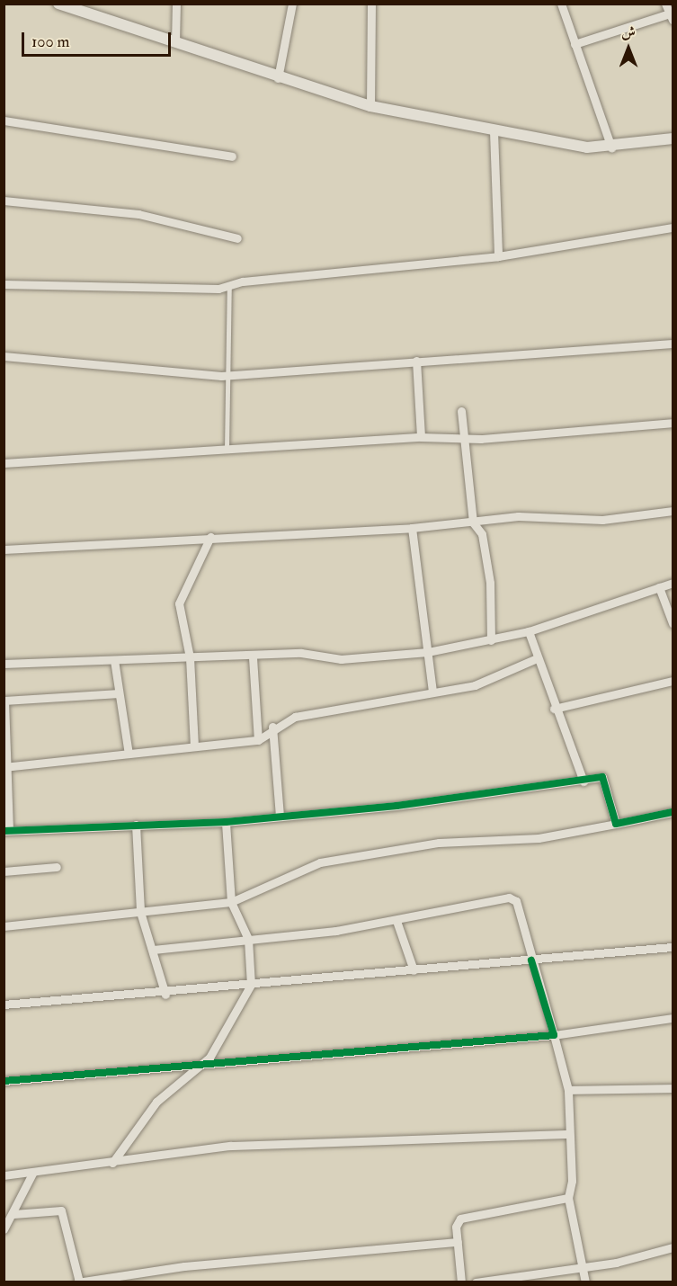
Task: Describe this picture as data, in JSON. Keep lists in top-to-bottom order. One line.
{"scale_bar":"100 m","north":"top"}
